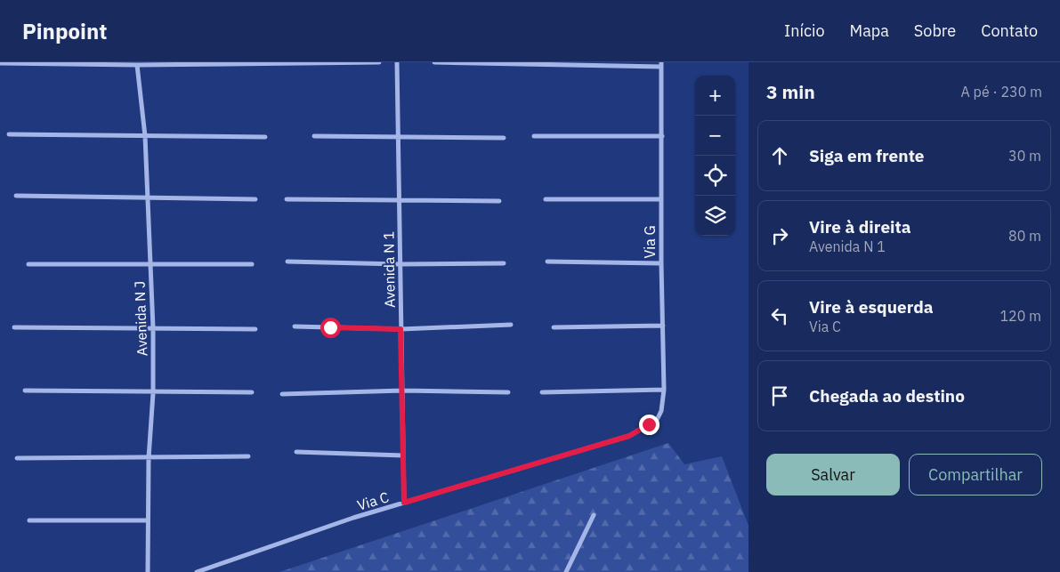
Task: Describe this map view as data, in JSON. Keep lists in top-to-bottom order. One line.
{"streets":{"street":["Via G","Avenida N 1","Avenida N J","Via C"]},"crossings":[["Via G","Via C"],["Avenida N 1","Via C"]],"page":{"header":"Pinpoint","nav":["Início","Mapa","Sobre","Contato"],"heading":["3 min","A pé · 230 m"],"map_buttons":["+","−"],"list":[["Siga em frente","30 m"],["Vire à direita","Avenida N 1","80 m"],["Vire à esquerda","Via C","120 m"],"Chegada ao destino"],"buttons":["Salvar","Compartilhar"]}}
